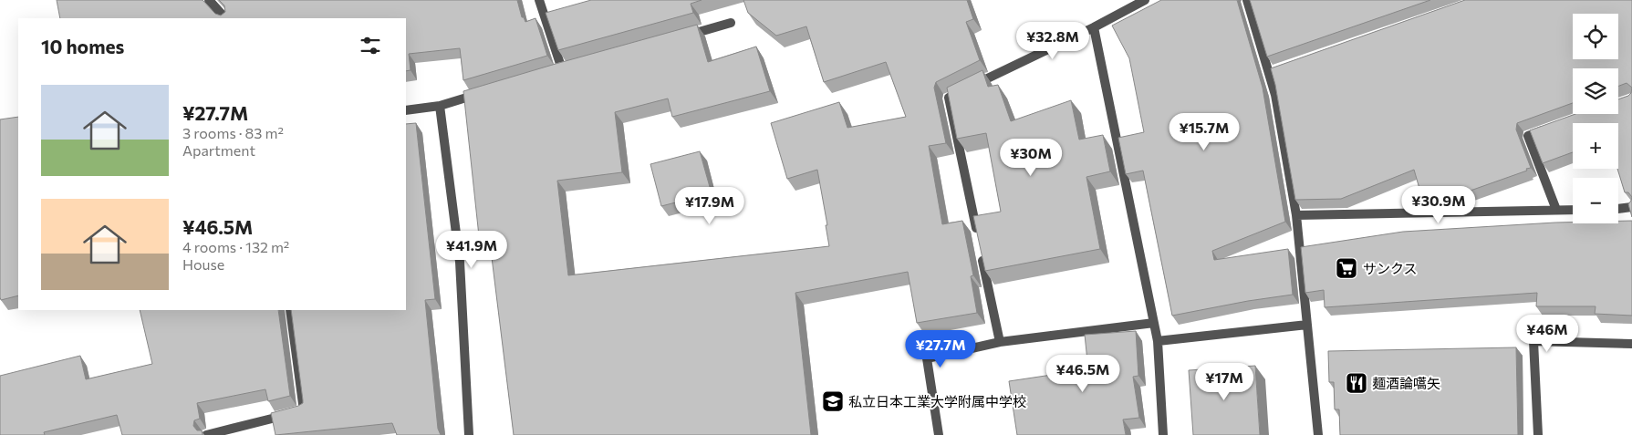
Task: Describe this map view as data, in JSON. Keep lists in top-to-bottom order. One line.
{"places":{"supermarket":["サンクス"],"restaurant":["麺酒論嚆矢"],"school or university":["私立日本工業大学附属中学校"]},"page":{"map_buttons":["+","−"],"heading":"10 homes","price":["¥32.8M","¥15.7M","¥30M","¥30.9M","¥17.9M","¥41.9M","¥46M","¥27.7M","¥46.5M","¥17M"],"list":[{"name":"¥27.7M","note":"3 rooms · 83 m² · Apartment"},{"name":"¥46.5M","note":"4 rooms · 132 m² · House"}]}}
